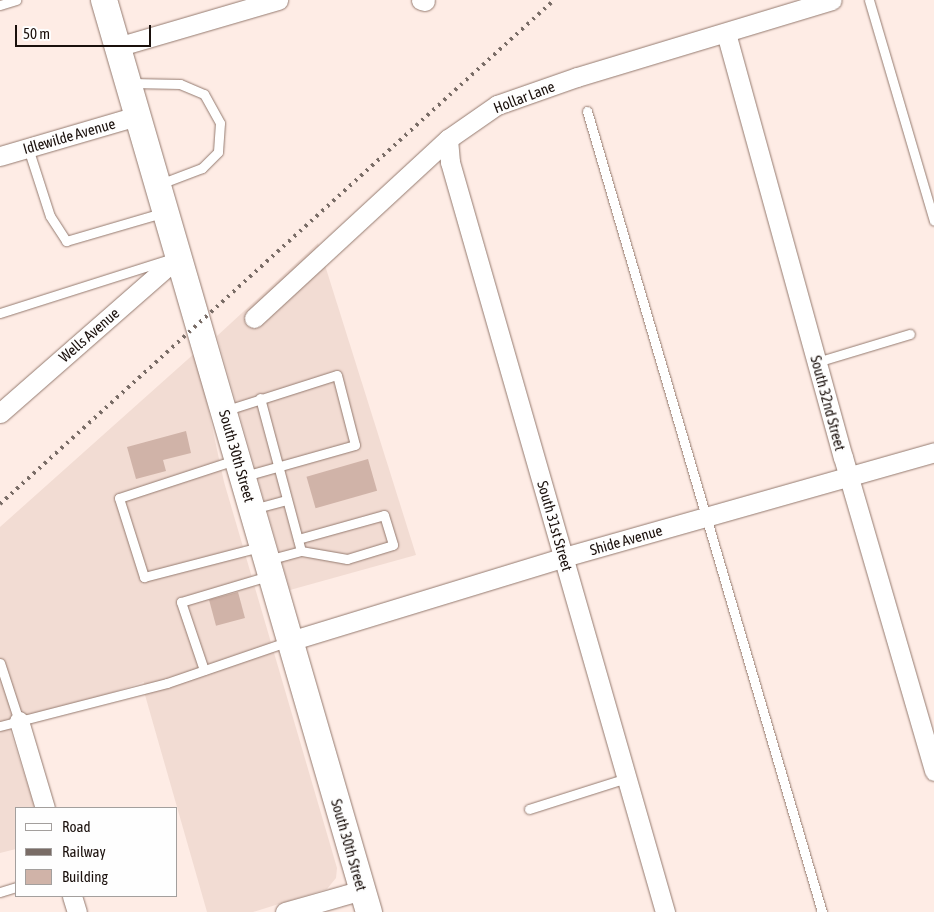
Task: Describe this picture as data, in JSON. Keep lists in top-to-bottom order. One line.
{"streets":{"street":["Hollar Lane","Idlewilde Avenue","Wells Avenue","South 32nd Street","South 30th Street","South 31st Street","Shide Avenue"]},"crossings":[["Hollar Lane","South 32nd Street"],["Hollar Lane","South 31st Street"],["Idlewilde Avenue","South 30th Street"],["Wells Avenue","South 30th Street"],["South 32nd Street","Shide Avenue"],["South 30th Street","Shide Avenue"],["South 31st Street","Shide Avenue"]],"legend":["Road","Railway","Building"],"scale_bar":"50 m"}
